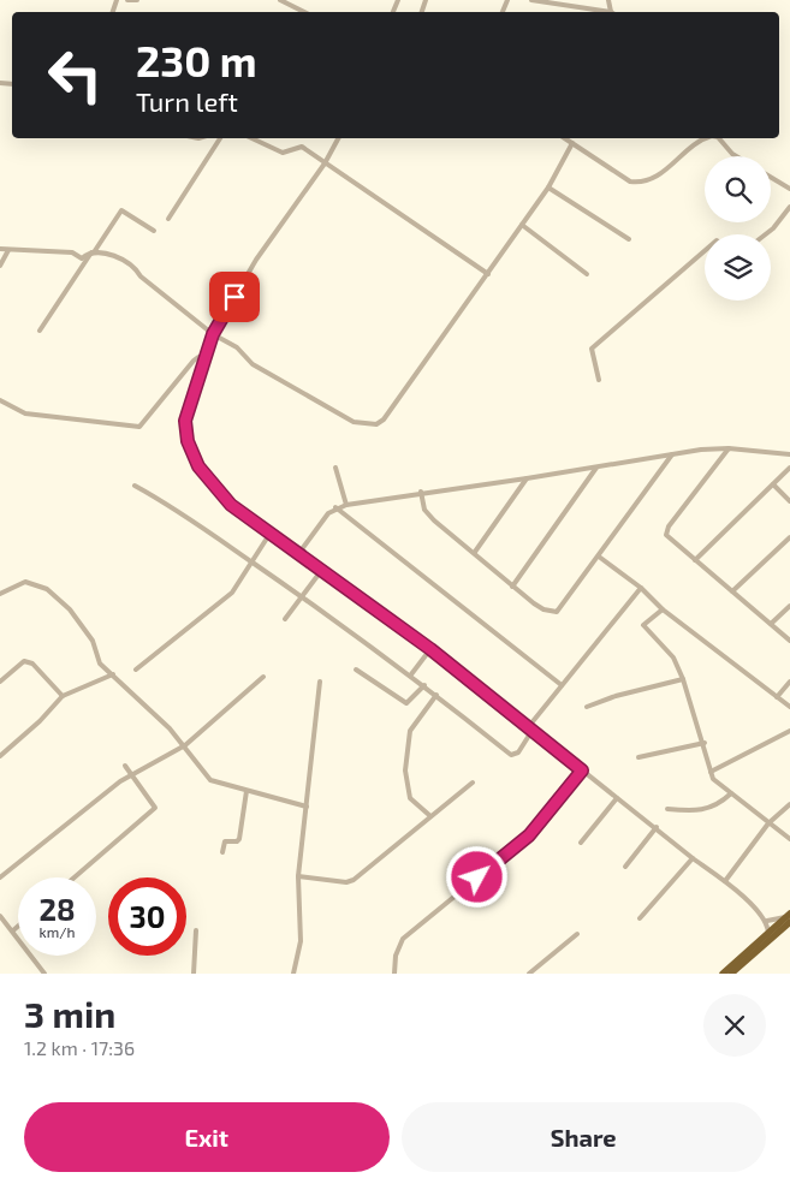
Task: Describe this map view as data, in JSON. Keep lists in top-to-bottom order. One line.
{"page":{"turn":["230 m","Turn left"],"speed":"28 km/h","limit":"30","heading":["3 min","1.2 km · 17:36"],"buttons":["Exit","Share"]}}
